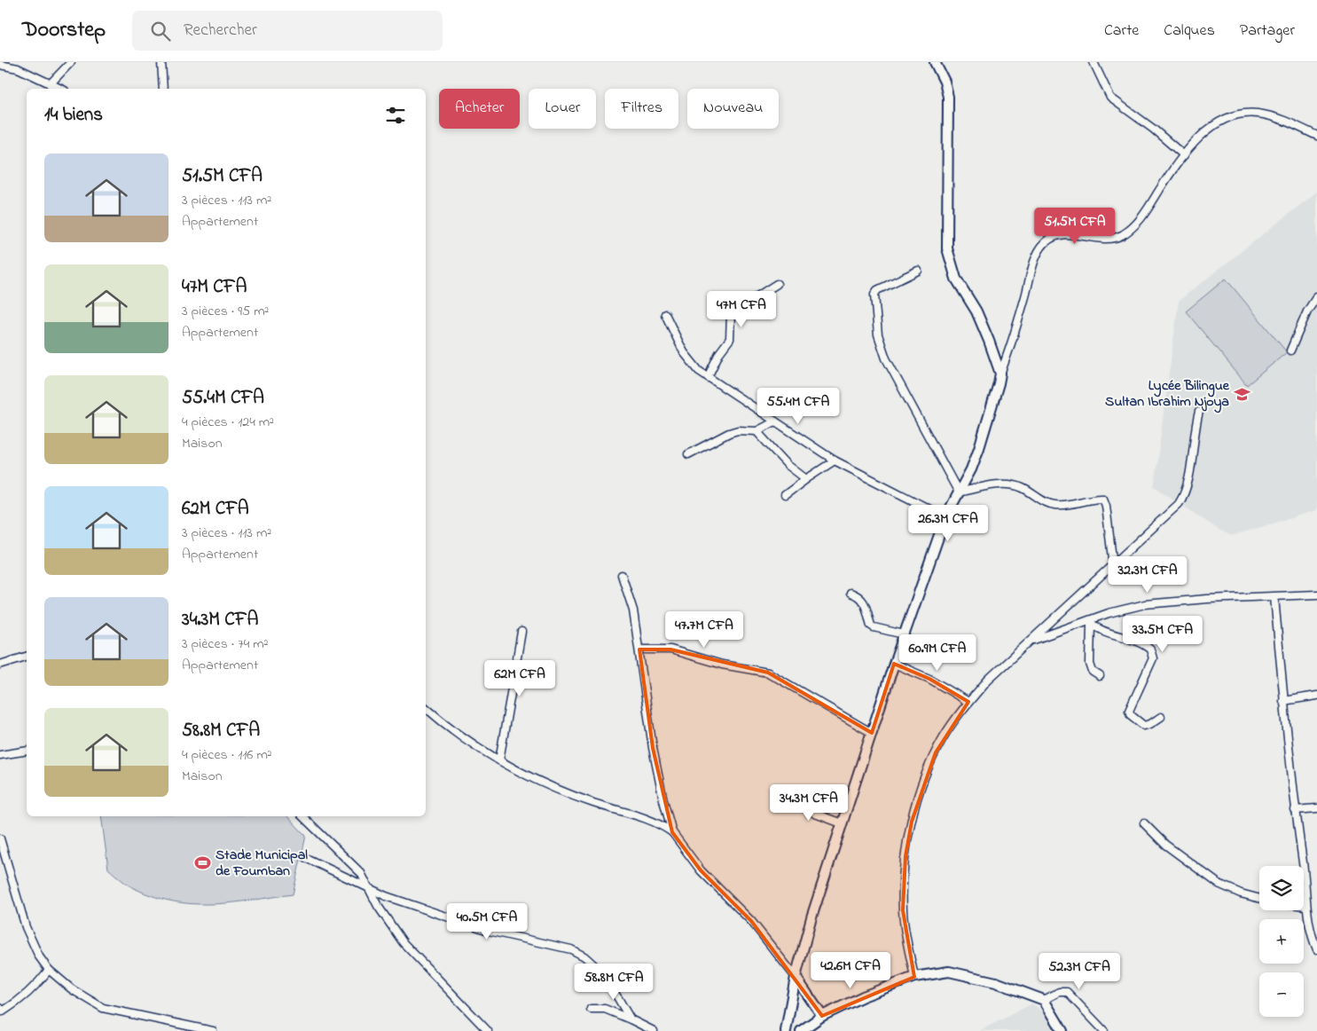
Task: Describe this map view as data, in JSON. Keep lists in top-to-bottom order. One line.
{"places":{"school or university":["Lycée Bilingue Sultan Ibrahim Njoya"],"sports":["Stade Municipal de Foumban"]},"page":{"header":"Doorstep","search":"Rechercher","nav":["Carte","Calques","Partager"],"chip":["Acheter","Louer","Filtres","Nouveau"],"heading":"14 biens","list":[{"name":"51.5M CFA","note":"3 pièces · 113 m² · Appartement"},{"name":"47M CFA","note":"3 pièces · 95 m² · Appartement"},{"name":"55.4M CFA","note":"4 pièces · 124 m² · Maison"},{"name":"62M CFA","note":"3 pièces · 113 m² · Appartement"},{"name":"34.3M CFA","note":"3 pièces · 74 m² · Appartement"},{"name":"58.8M CFA","note":"4 pièces · 116 m² · Maison"}],"price":["51.5M CFA","47M CFA","55.4M CFA","26.3M CFA","32.3M CFA","47.7M CFA","33.5M CFA","60.9M CFA","62M CFA","34.3M CFA","40.5M CFA","42.6M CFA","52.3M CFA","58.8M CFA"],"map_buttons":["+","−"]}}
